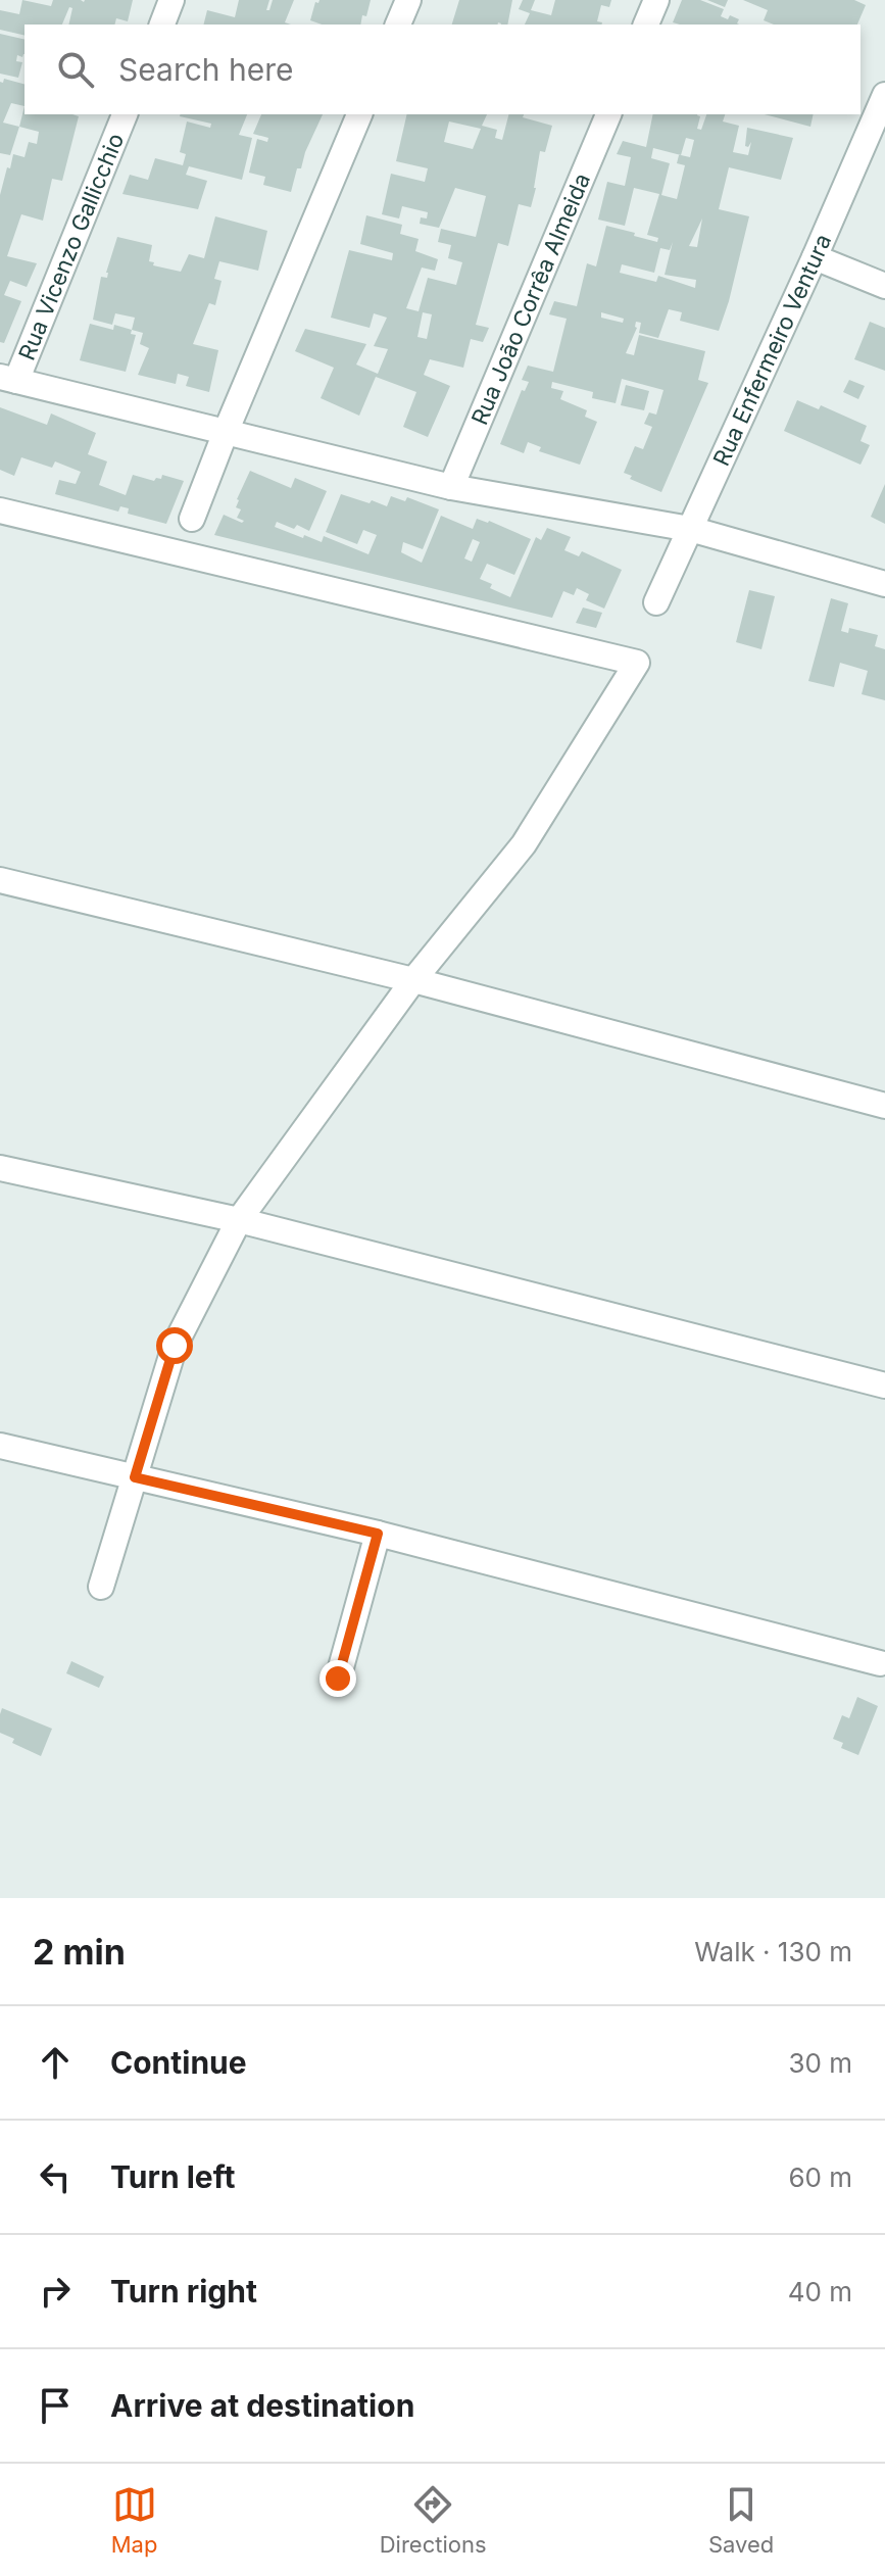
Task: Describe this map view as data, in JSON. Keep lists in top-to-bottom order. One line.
{"streets":{"street":["Rua Vicenzo Gallicchio","Rua João Corrêa Almeida","Rua Enfermeiro Ventura"]},"page":{"search":"Search here","heading":["2 min","Walk · 130 m"],"list":[["Continue","30 m"],["Turn left","60 m"],["Turn right","40 m"],"Arrive at destination"],"nav":["Map","Directions","Saved"]}}
